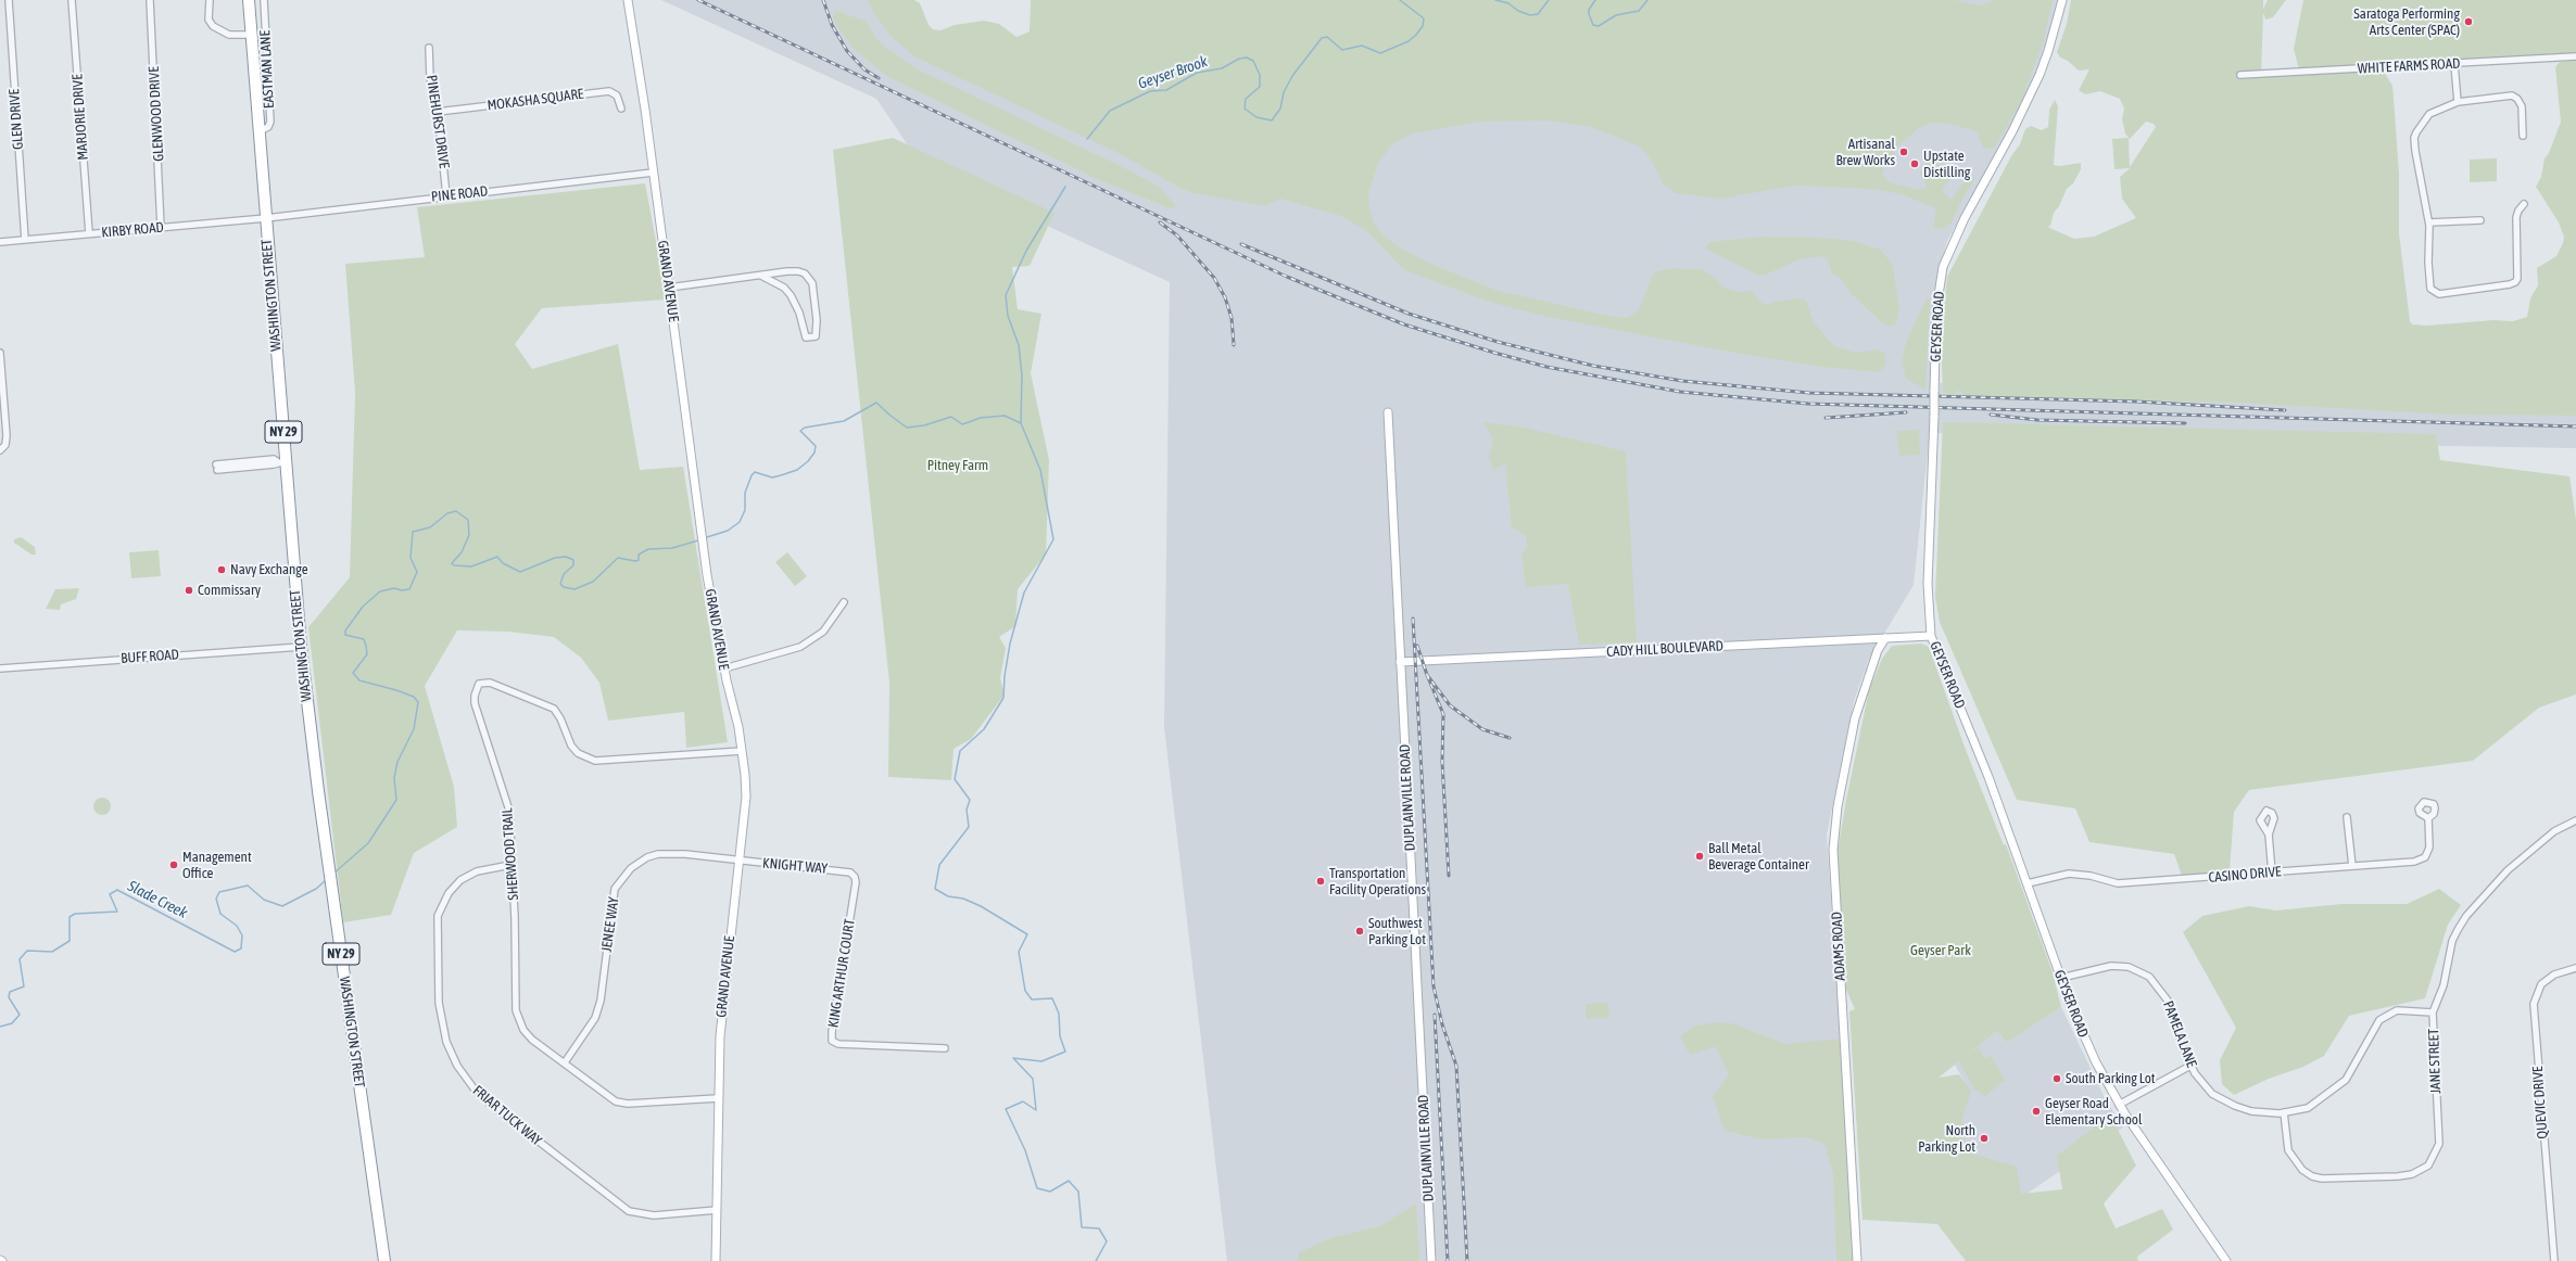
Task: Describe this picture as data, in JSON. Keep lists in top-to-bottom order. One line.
{"streets":{"highway":["WASHINGTON STREET","NY 29"],"street":["WHITE FARMS ROAD","EASTMAN LANE","MOKASHA SQUARE","GLENWOOD DRIVE","MARJORIE DRIVE","GLEN DRIVE","PINEHURST DRIVE","PINE ROAD","KIRBY ROAD","GRAND AVENUE","GEYSER ROAD","CADY HILL BOULEVARD","BUFF ROAD","DUPLAINVILLE ROAD","SHERWOOD TRAIL","KNIGHT WAY","CASINO DRIVE","JENEE WAY","ADAMS ROAD","KING ARTHUR COURT","PAMELA LANE","JANE STREET","QUEVIC DRIVE","FRIAR TUCK WAY"]},"crossings":[["EASTMAN LANE","WASHINGTON STREET"],["MOKASHA SQUARE","PINEHURST DRIVE"],["GLENWOOD DRIVE","KIRBY ROAD"],["MARJORIE DRIVE","KIRBY ROAD"],["GLEN DRIVE","KIRBY ROAD"],["PINEHURST DRIVE","PINE ROAD"],["PINE ROAD","KIRBY ROAD"],["PINE ROAD","GRAND AVENUE"],["PINE ROAD","WASHINGTON STREET"],["KIRBY ROAD","WASHINGTON STREET"],["GRAND AVENUE","SHERWOOD TRAIL"],["GRAND AVENUE","KNIGHT WAY"],["GRAND AVENUE","JENEE WAY"],["GRAND AVENUE","FRIAR TUCK WAY"],["WASHINGTON STREET","BUFF ROAD"],["GEYSER ROAD","CADY HILL BOULEVARD"],["GEYSER ROAD","CASINO DRIVE"],["GEYSER ROAD","PAMELA LANE"],["CADY HILL BOULEVARD","DUPLAINVILLE ROAD"],["CADY HILL BOULEVARD","ADAMS ROAD"],["SHERWOOD TRAIL","JENEE WAY"],["SHERWOOD TRAIL","FRIAR TUCK WAY"],["KNIGHT WAY","JENEE WAY"],["KNIGHT WAY","KING ARTHUR COURT"],["PAMELA LANE","JANE STREET"]],"water":["Geyser Brook","Slade Creek"],"parks":["Pitney Farm","Geyser Park"],"places":["Saratoga Performing Arts Center (SPAC)","Artisanal Brew Works","Upstate Distilling","Navy Exchange","Commissary","Ball Metal Beverage Container","Management Office","Transportation Facility Operations","Southwest Parking Lot","South Parking Lot","Geyser Road Elementary School","North Parking Lot"]}
